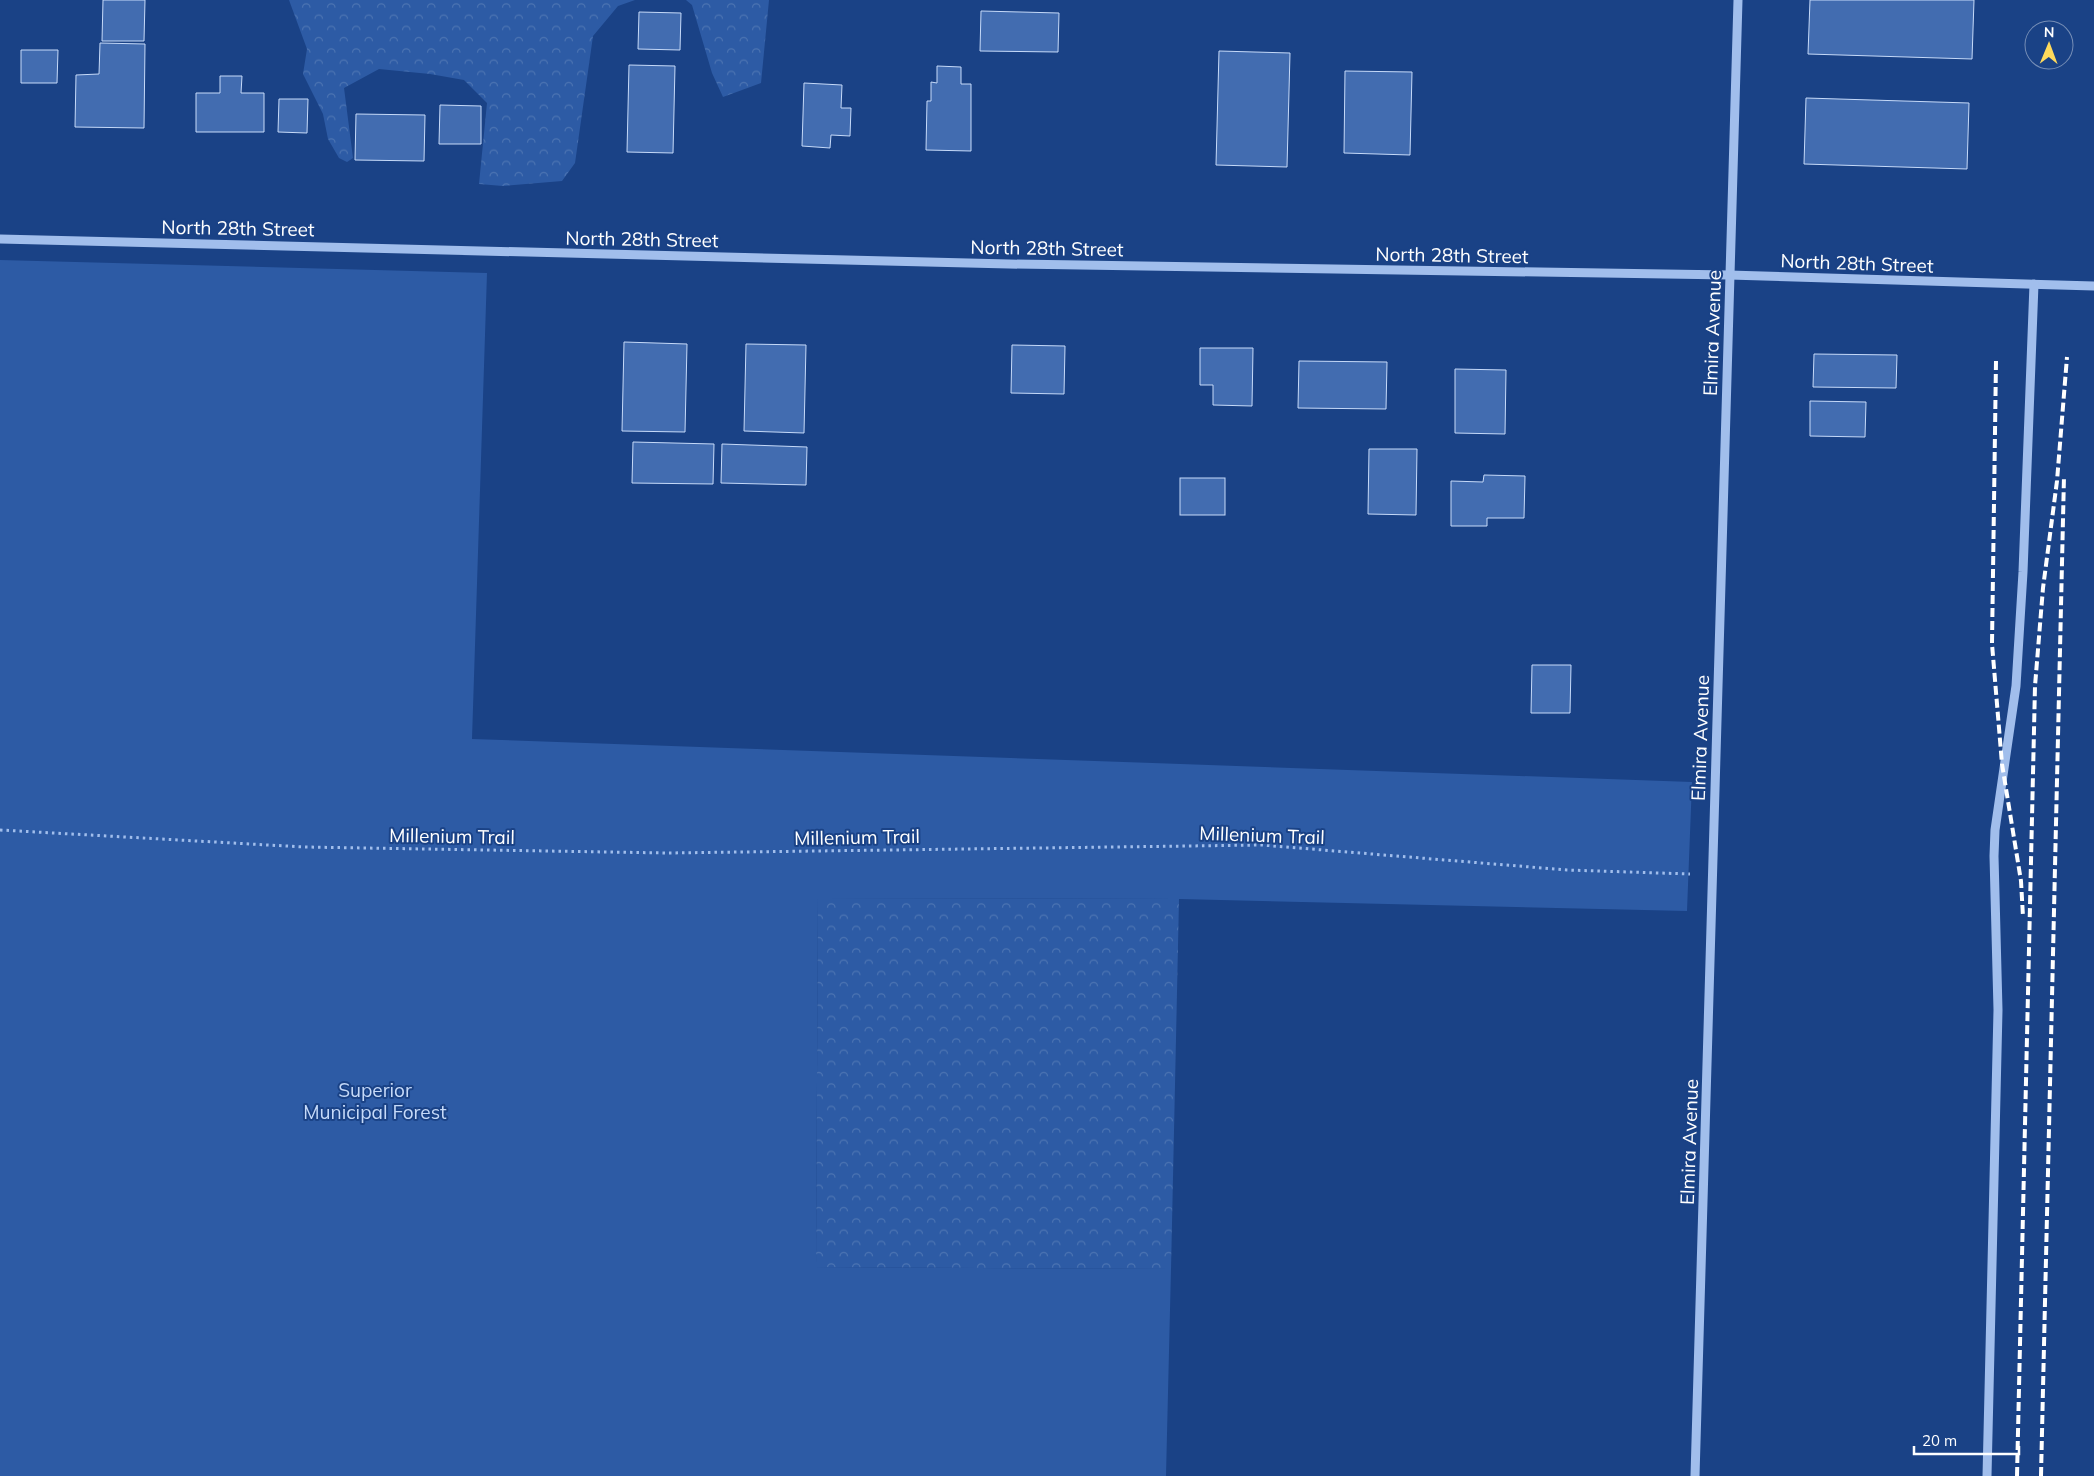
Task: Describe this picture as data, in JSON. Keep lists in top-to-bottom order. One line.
{"streets":{"street":["North 28th Street","Elmira Avenue"],"path":["Millenium Trail"]},"crossings":[["North 28th Street","Elmira Avenue"],["Elmira Avenue","Millenium Trail"]],"parks":["Superior Municipal Forest"],"scale_bar":"20 m","north":"top"}
